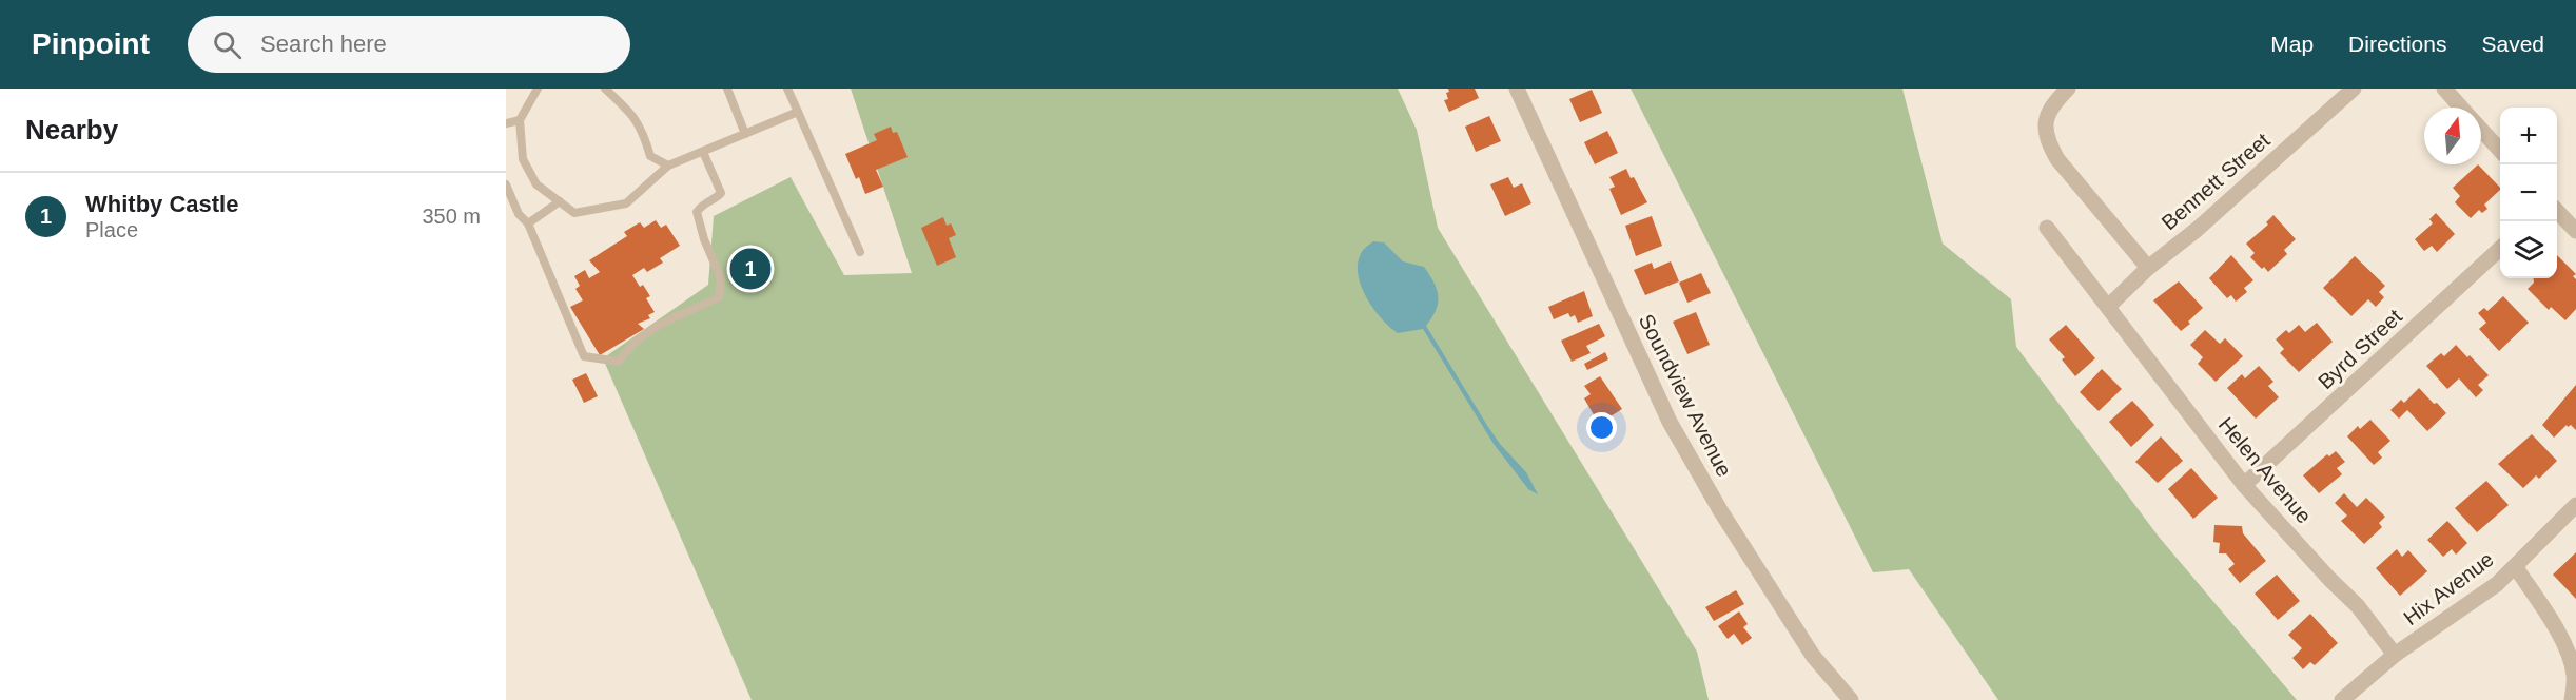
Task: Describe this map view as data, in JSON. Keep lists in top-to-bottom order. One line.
{"streets":{"street":["Bennett Street","Byrd Street","Soundview Avenue","Helen Avenue","Hix Avenue"]},"crossings":[["Bennett Street","Helen Avenue"],["Byrd Street","Helen Avenue"],["Helen Avenue","Hix Avenue"]],"north":"top","page":{"header":"Pinpoint","search":"Search here","nav":["Map","Directions","Saved"],"heading":"Nearby","map_buttons":["+","−"],"list":[{"mark":"1","name":"Whitby Castle","note":"Place","value":"350 m"}],"pins":"1"}}
